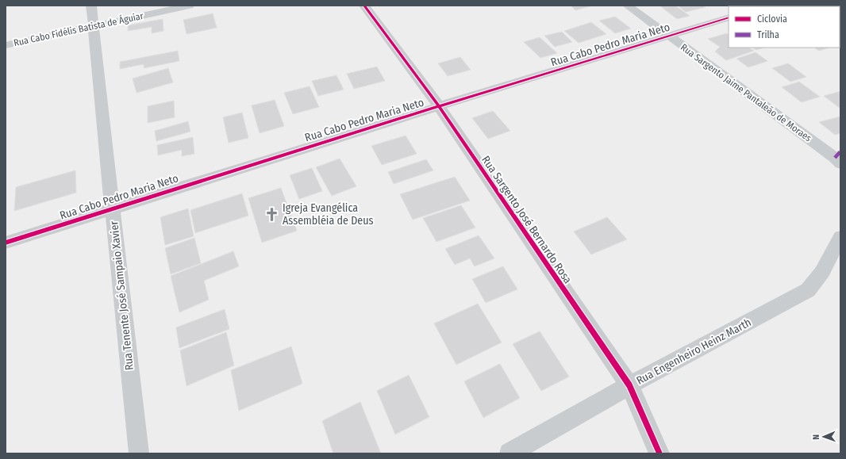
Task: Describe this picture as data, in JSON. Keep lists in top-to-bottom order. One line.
{"streets":{"street":["Rua Cabo Fidélis Batista de Águiar","Rua Cabo Pedro Maria Neto","Rua Sargento Jaime Pantaleão de Moraes","Rua Sargento José Bernardo Rosa","Rua Tenente José Sampaio Xavier","Rua Engenheiro Heinz Marth"]},"crossings":[["Rua Cabo Fidélis Batista de Águiar","Rua Tenente José Sampaio Xavier"],["Rua Cabo Pedro Maria Neto","Rua Sargento Jaime Pantaleão de Moraes"],["Rua Cabo Pedro Maria Neto","Rua Sargento José Bernardo Rosa"],["Rua Cabo Pedro Maria Neto","Rua Tenente José Sampaio Xavier"],["Rua Sargento José Bernardo Rosa","Rua Engenheiro Heinz Marth"]],"places":{"church":["Igreja Evangélica Assembléia de Deus"]},"legend":["Ciclovia","Trilha"],"north":"left"}
